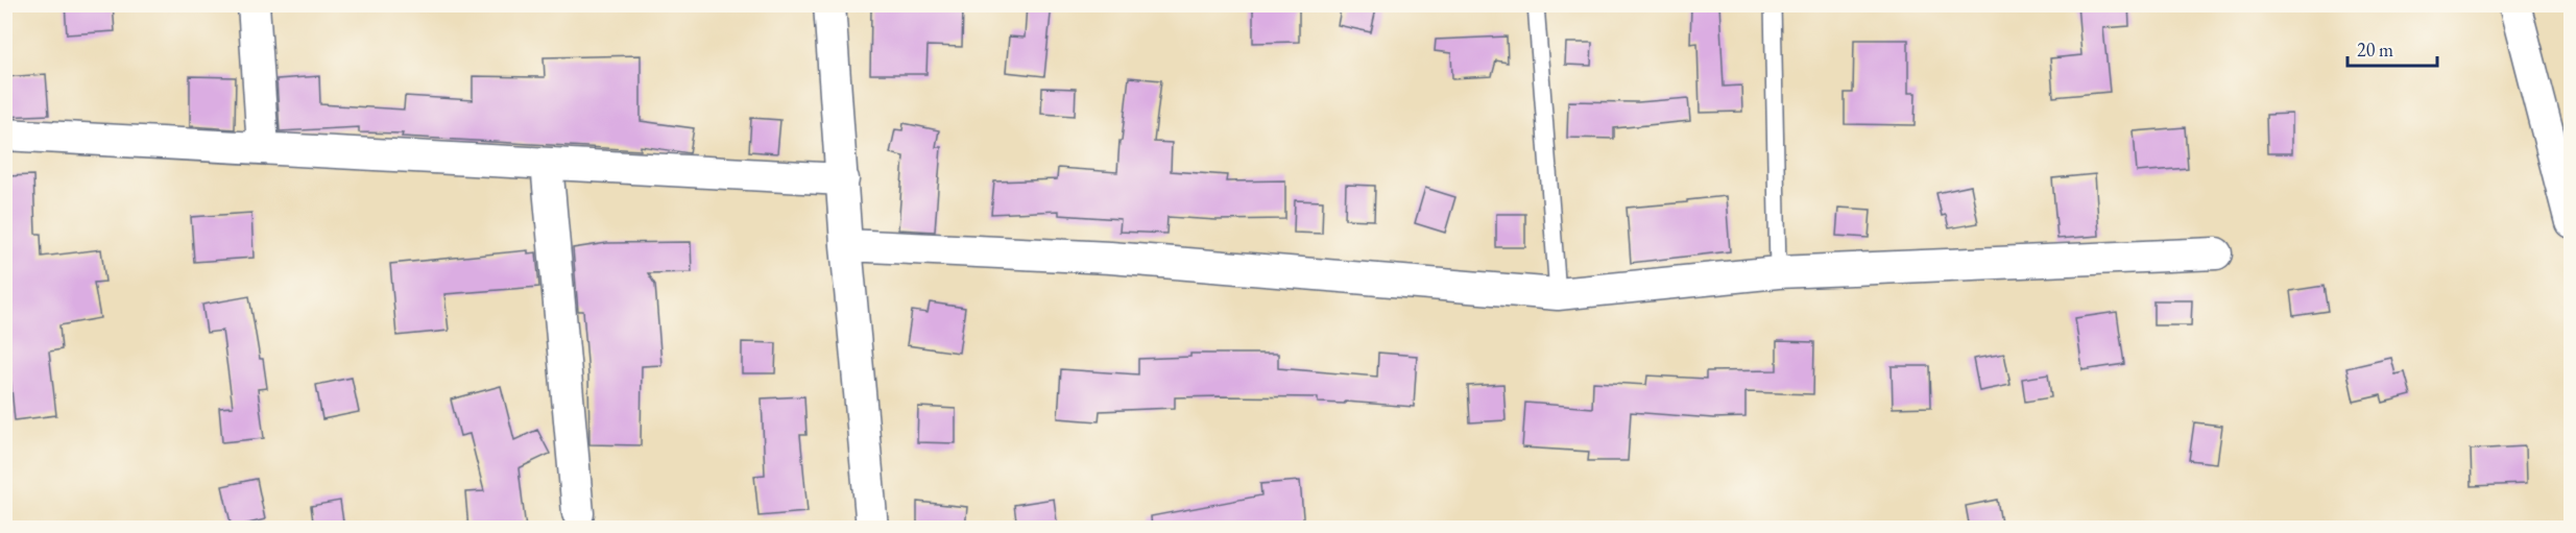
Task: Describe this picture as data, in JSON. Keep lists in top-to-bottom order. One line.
{"scale_bar":"20 m"}
